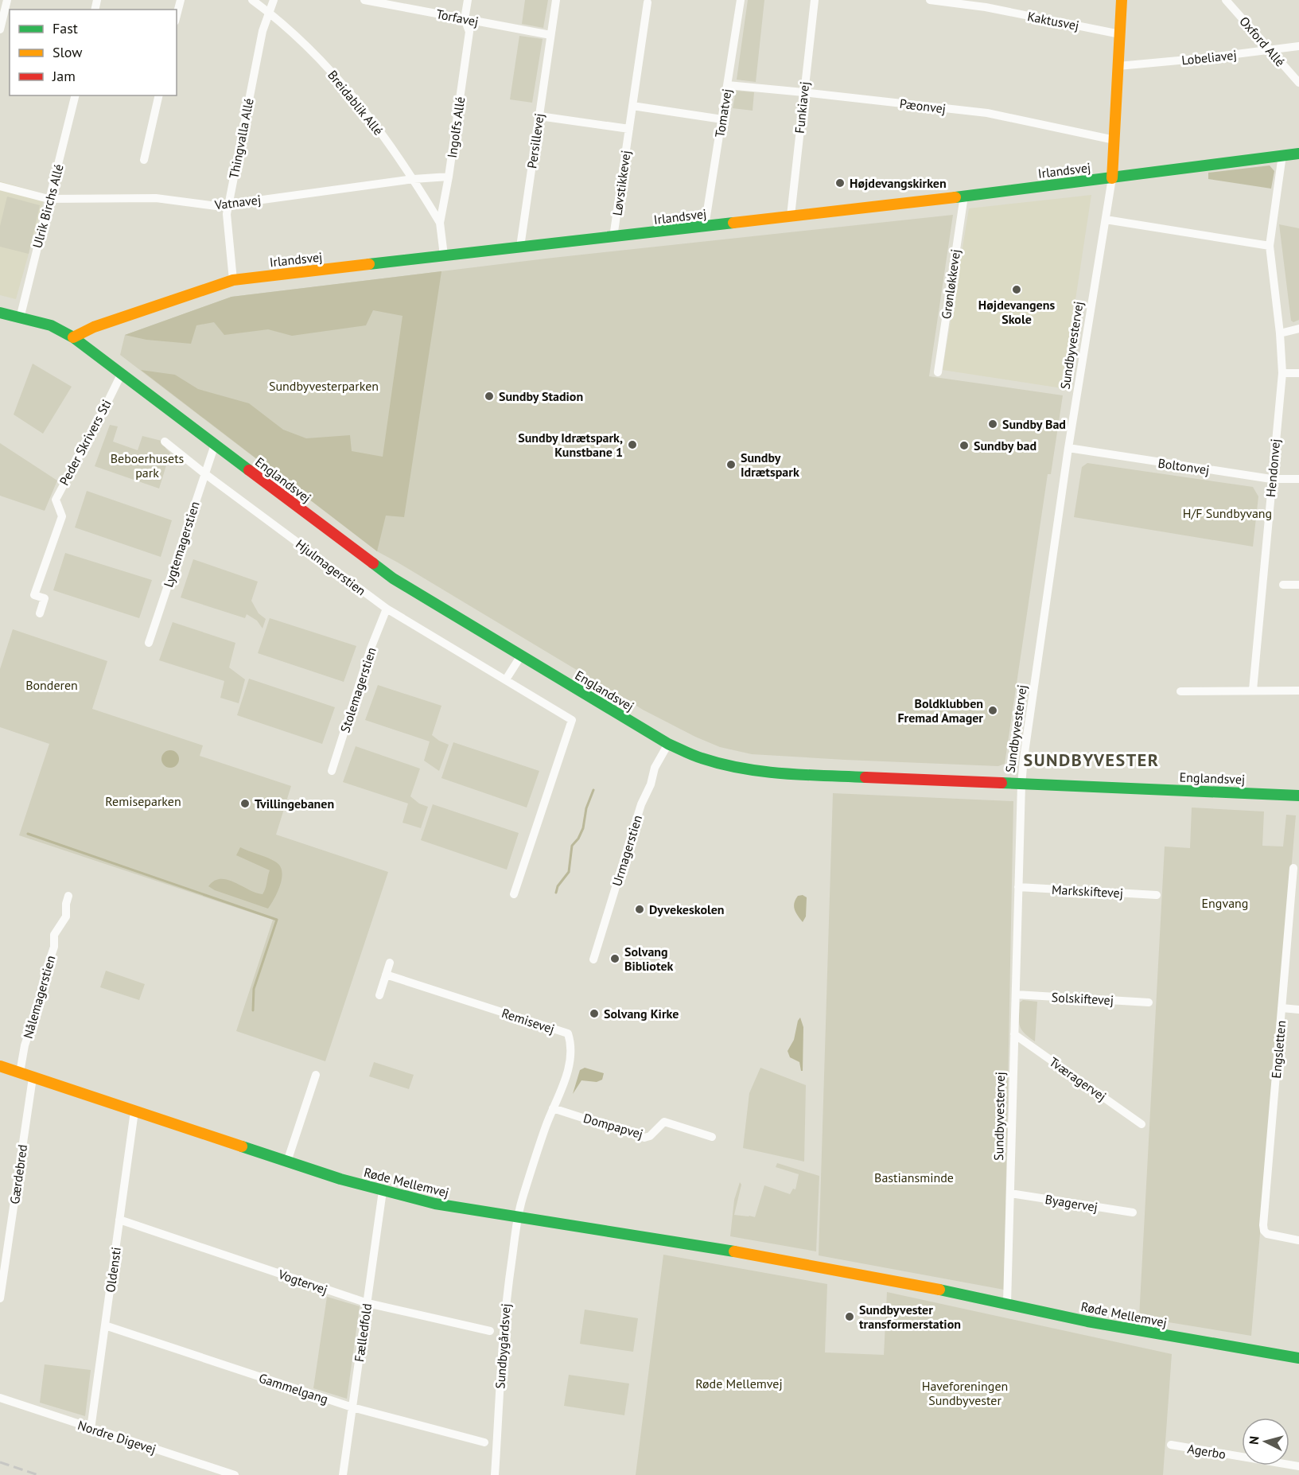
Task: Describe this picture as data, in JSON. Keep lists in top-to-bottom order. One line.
{"streets":{"street":["Torfavej","Kaktusvej","Oxford Allé","Lobeliavej","Breidablik Allé","Pæonvej","Funkiavej","Tomatvej","Ingolfs Allé","Thingvalla Allé","Persillevej","Irlandsvej","Løvstikkevej","Vatnavej","Ulrik Birchs Allé","Grønløkkevej","Sundbyvestervej","Peder Skrivers Sti","Boltonvej","Hendonvej","Englandsvej","Lygtemagerstien","Hjulmagerstien","Stolemagerstien","Urmagerstien","Markskiftevej","Nålemagerstien","Solskiftevej","Remisevej","Engsletten","Tværagervej","Dompapvej","Gærdebred","Røde Mellemvej","Byagervej","Oldensti","Vogtervej","Fælledfold","Sundbygårdsvej","Gammelgang","Nordre Digevej","Agerbo"]},"crossings":[["Torfavej","Ingolfs Allé"],["Torfavej","Persillevej"],["Kaktusvej","Sundbyvestervej"],["Oxford Allé","Lobeliavej"],["Lobeliavej","Sundbyvestervej"],["Breidablik Allé","Ingolfs Allé"],["Breidablik Allé","Thingvalla Allé"],["Breidablik Allé","Vatnavej"],["Pæonvej","Funkiavej"],["Pæonvej","Tomatvej"],["Pæonvej","Sundbyvestervej"],["Funkiavej","Irlandsvej"],["Tomatvej","Irlandsvej"],["Ingolfs Allé","Irlandsvej"],["Ingolfs Allé","Vatnavej"],["Thingvalla Allé","Irlandsvej"],["Thingvalla Allé","Vatnavej"],["Persillevej","Irlandsvej"],["Irlandsvej","Løvstikkevej"],["Irlandsvej","Grønløkkevej"],["Irlandsvej","Sundbyvestervej"],["Irlandsvej","Hendonvej"],["Irlandsvej","Englandsvej"],["Vatnavej","Ulrik Birchs Allé"],["Ulrik Birchs Allé","Englandsvej"],["Sundbyvestervej","Boltonvej"],["Sundbyvestervej","Englandsvej"],["Sundbyvestervej","Markskiftevej"],["Sundbyvestervej","Solskiftevej"],["Sundbyvestervej","Tværagervej"],["Sundbyvestervej","Røde Mellemvej"],["Sundbyvestervej","Byagervej"],["Peder Skrivers Sti","Englandsvej"],["Boltonvej","Hendonvej"],["Englandsvej","Lygtemagerstien"],["Englandsvej","Urmagerstien"],["Lygtemagerstien","Hjulmagerstien"],["Hjulmagerstien","Stolemagerstien"],["Nålemagerstien","Røde Mellemvej"],["Remisevej","Dompapvej"],["Remisevej","Røde Mellemvej"],["Remisevej","Sundbygårdsvej"],["Gærdebred","Røde Mellemvej"],["Røde Mellemvej","Oldensti"],["Røde Mellemvej","Fælledfold"],["Røde Mellemvej","Sundbygårdsvej"],["Oldensti","Vogtervej"],["Oldensti","Gammelgang"],["Oldensti","Nordre Digevej"],["Vogtervej","Fælledfold"],["Fælledfold","Gammelgang"]],"districts":["SUNDBYVESTER"],"parks":["Sundbyvesterparken","Beboerhusets park","H/F Sundbyvang","Bonderen","Remiseparken","Engvang","Bastiansminde","Røde Mellemvej","Haveforeningen Sundbyvester"],"places":["Højdevangskirken","Højdevangens Skole","Sundby Stadion","Sundby Bad","Sundby Idrætspark, Kunstbane 1","Sundby bad","Sundby Idrætspark","Boldklubben Fremad Amager","Tvillingebanen","Dyvekeskolen","Solvang Bibliotek","Solvang Kirke","Sundbyvester transformerstation"],"legend":["Fast","Slow","Jam"],"north":"left"}
